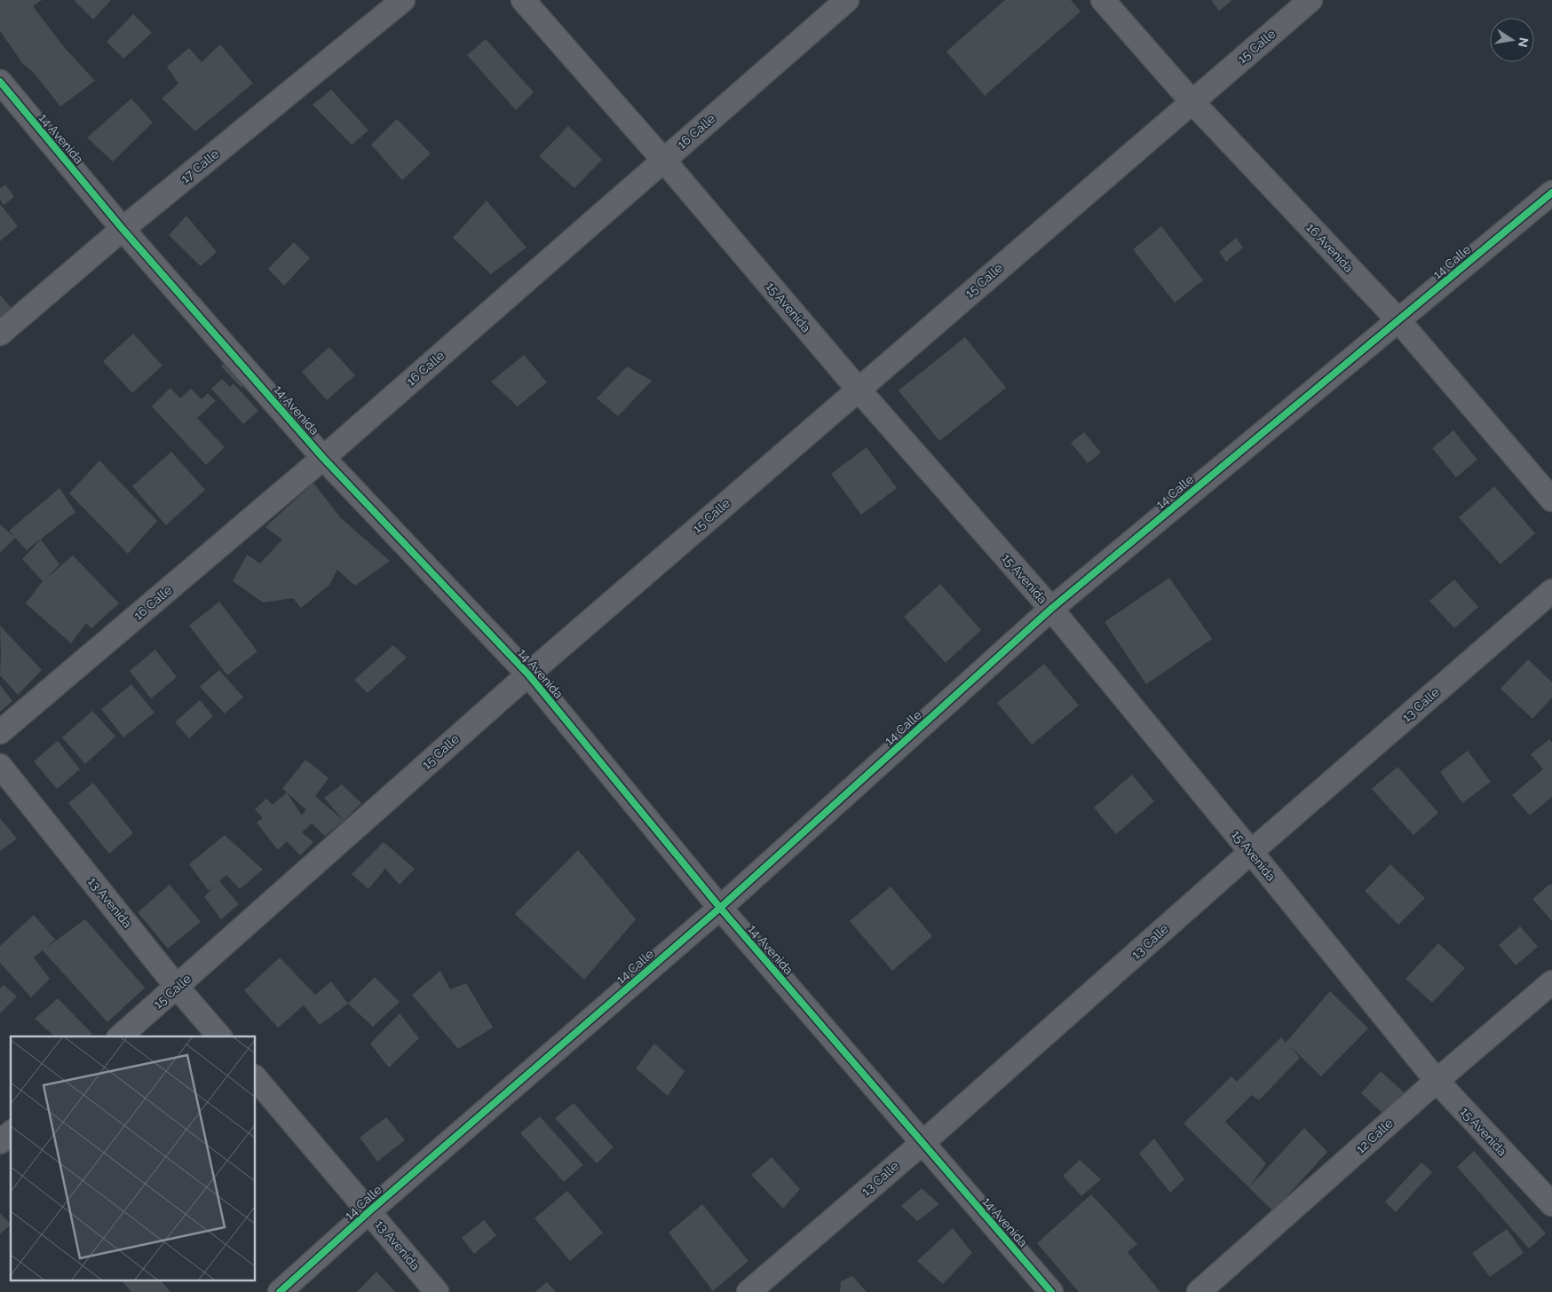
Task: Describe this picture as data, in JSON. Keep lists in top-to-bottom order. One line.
{"streets":{"street":["15 Calle","16 Calle","14 Avenida","17 Calle","16 Avenida","14 Calle","15 Avenida","13 Calle","13 Avenida","12 Calle"]},"crossings":[["15 Calle","14 Avenida"],["15 Calle","16 Avenida"],["15 Calle","15 Avenida"],["15 Calle","13 Avenida"],["16 Calle","14 Avenida"],["16 Calle","15 Avenida"],["14 Avenida","17 Calle"],["14 Avenida","14 Calle"],["14 Avenida","13 Calle"],["16 Avenida","14 Calle"],["14 Calle","15 Avenida"],["14 Calle","13 Avenida"],["15 Avenida","13 Calle"],["15 Avenida","12 Calle"]],"north":"right"}
